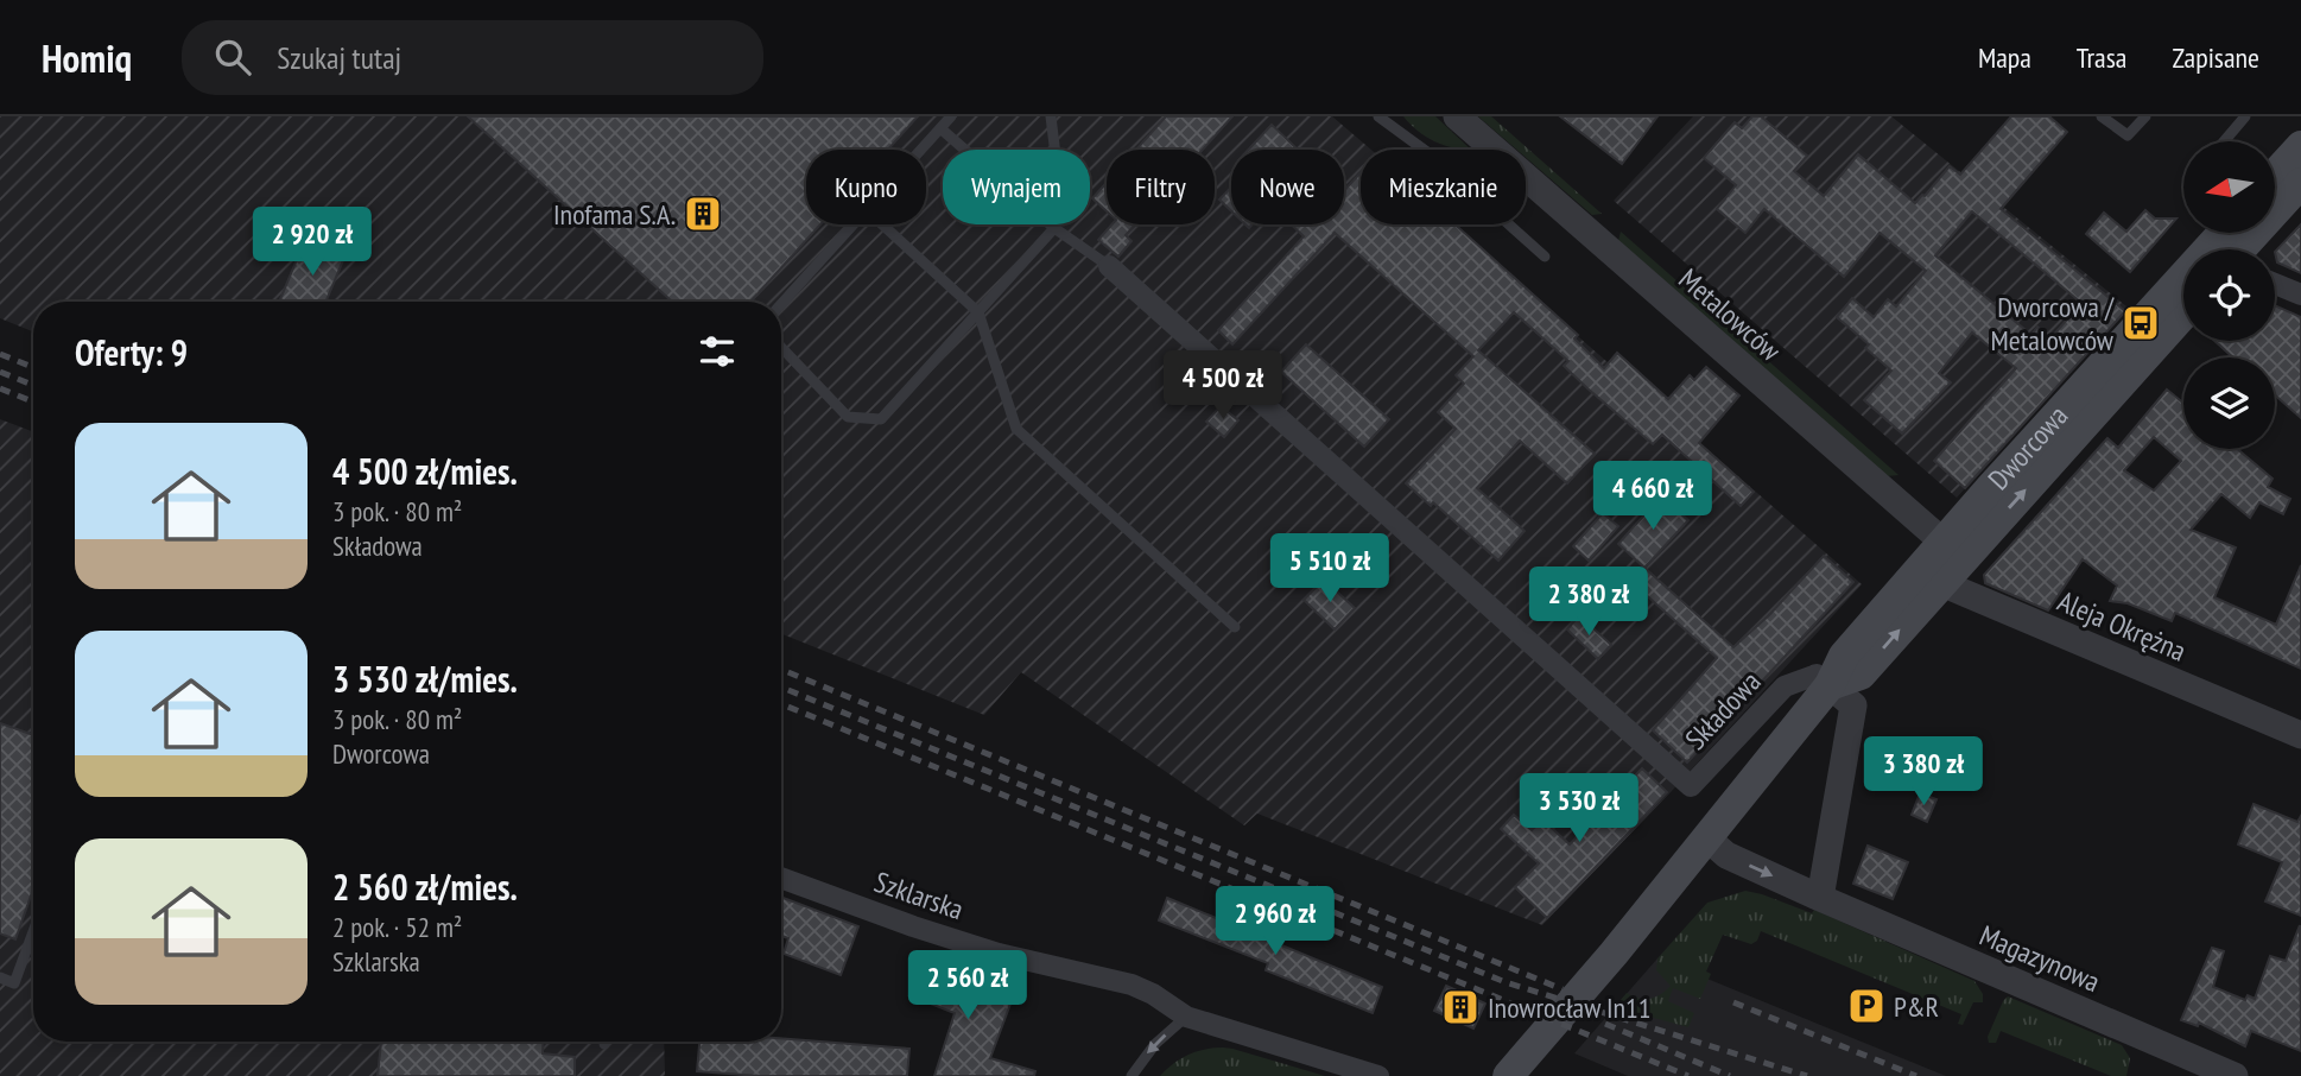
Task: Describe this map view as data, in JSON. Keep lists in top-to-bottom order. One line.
{"streets":{"main road":["Dworcowa"],"street":["Metalowców","Aleja Okrężna","Składowa","Szklarska","Magazynowa"]},"crossings":[["Metalowców","Dworcowa"],["Metalowców","Aleja Okrężna"],["Dworcowa","Aleja Okrężna"],["Dworcowa","Składowa"],["Dworcowa","Magazynowa"]],"places":{"building":["Inofama S.A.","Inowrocław In11"],"bus stop":["Dworcowa / Metalowców"],"parking":["P&R"]},"north":"left","page":{"header":"Homiq","search":"Szukaj tutaj","nav":["Mapa","Trasa","Zapisane"],"chip":["Kupno","Wynajem","Filtry","Nowe","Mieszkanie"],"price":["2 920 zł","4 500 zł","4 660 zł","5 510 zł","2 380 zł","3 380 zł","3 530 zł","2 960 zł","2 560 zł"],"heading":"Oferty: 9","list":[{"name":"4 500 zł/mies.","note":"3 pok. · 80 m² · Składowa"},{"name":"3 530 zł/mies.","note":"3 pok. · 80 m² · Dworcowa"},{"name":"2 560 zł/mies.","note":"2 pok. · 52 m² · Szklarska"}]}}
